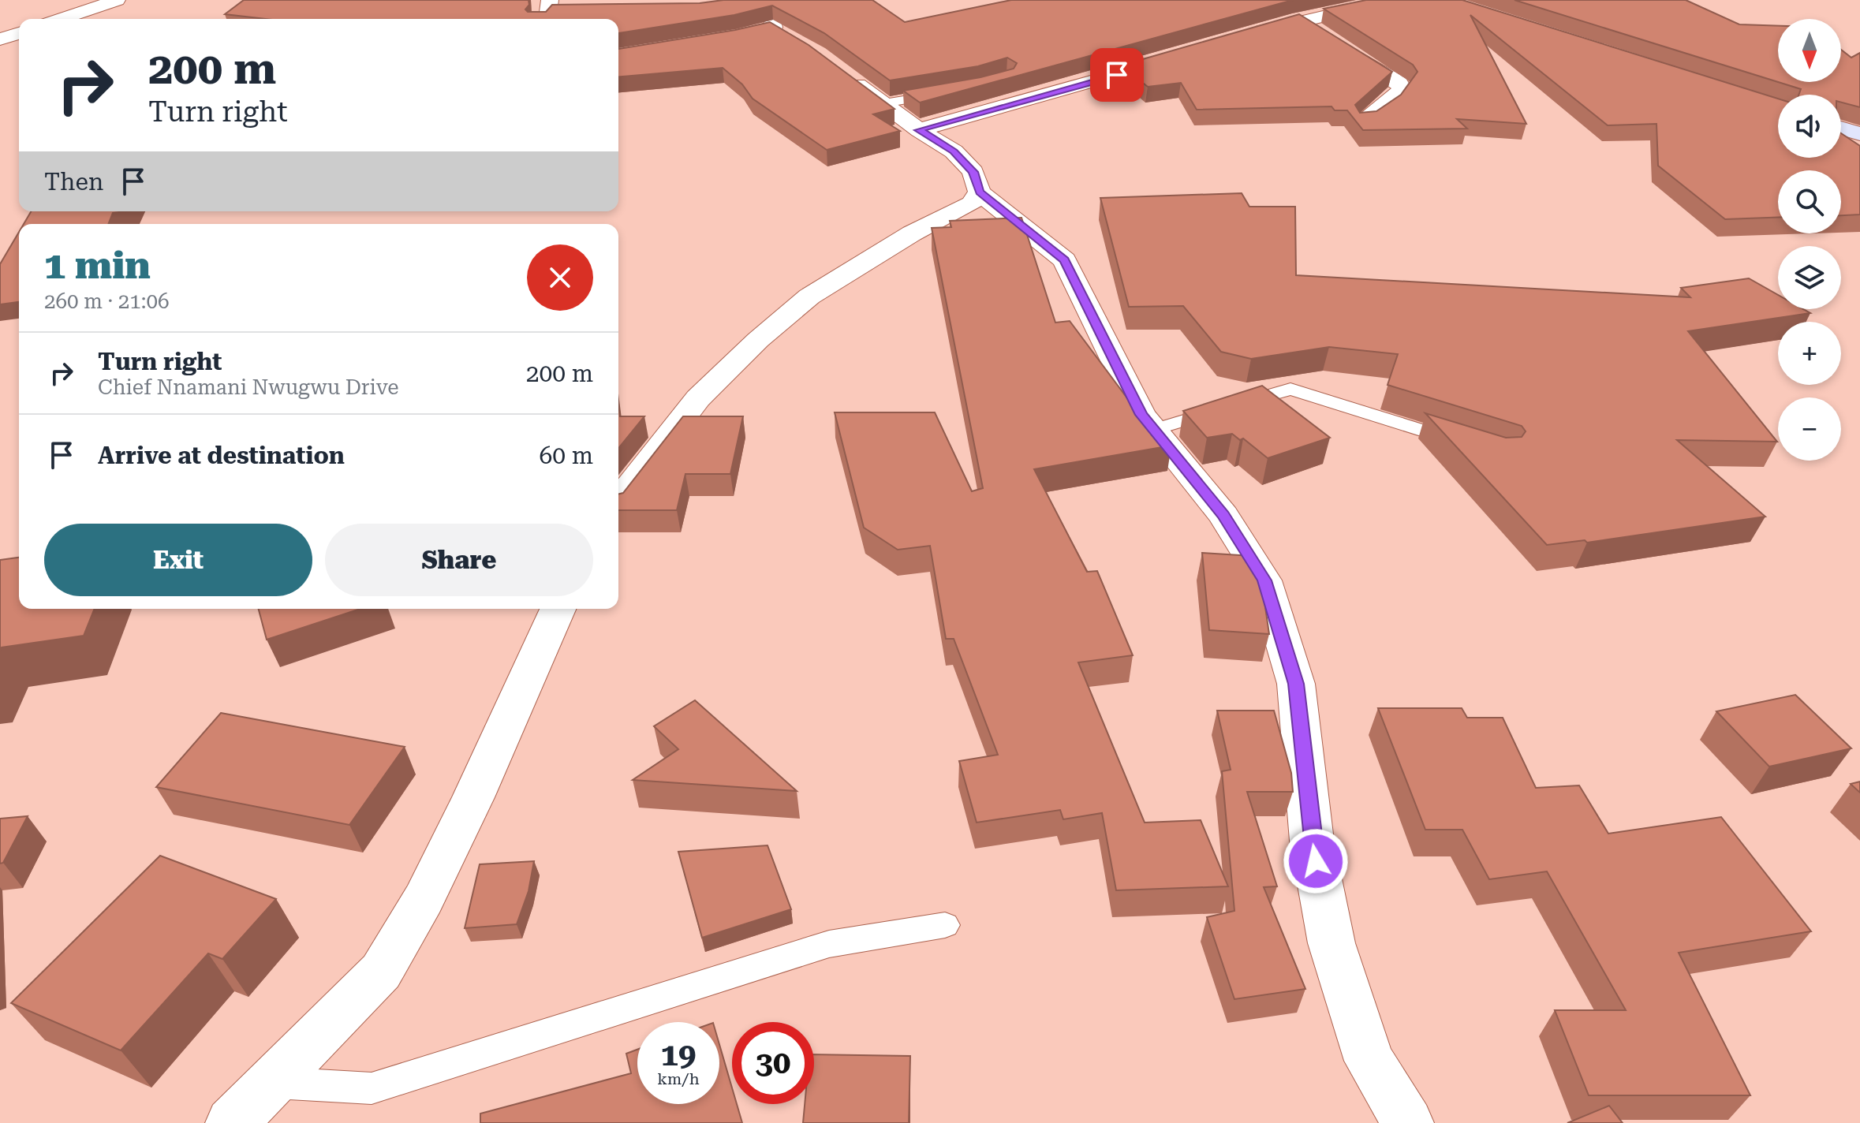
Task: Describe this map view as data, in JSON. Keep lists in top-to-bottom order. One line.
{"north":"bottom","page":{"map_buttons":["+","−"],"turn":["200 m","Turn right"],"then":"Then","heading":["1 min","260 m · 21:06"],"list":[{"name":"Turn right","note":"Chief Nnamani Nwugwu Drive","value":"200 m"},{"name":"Arrive at destination","value":"60 m"}],"buttons":["Exit","Share"],"speed":"19 km/h","limit":"30"}}
